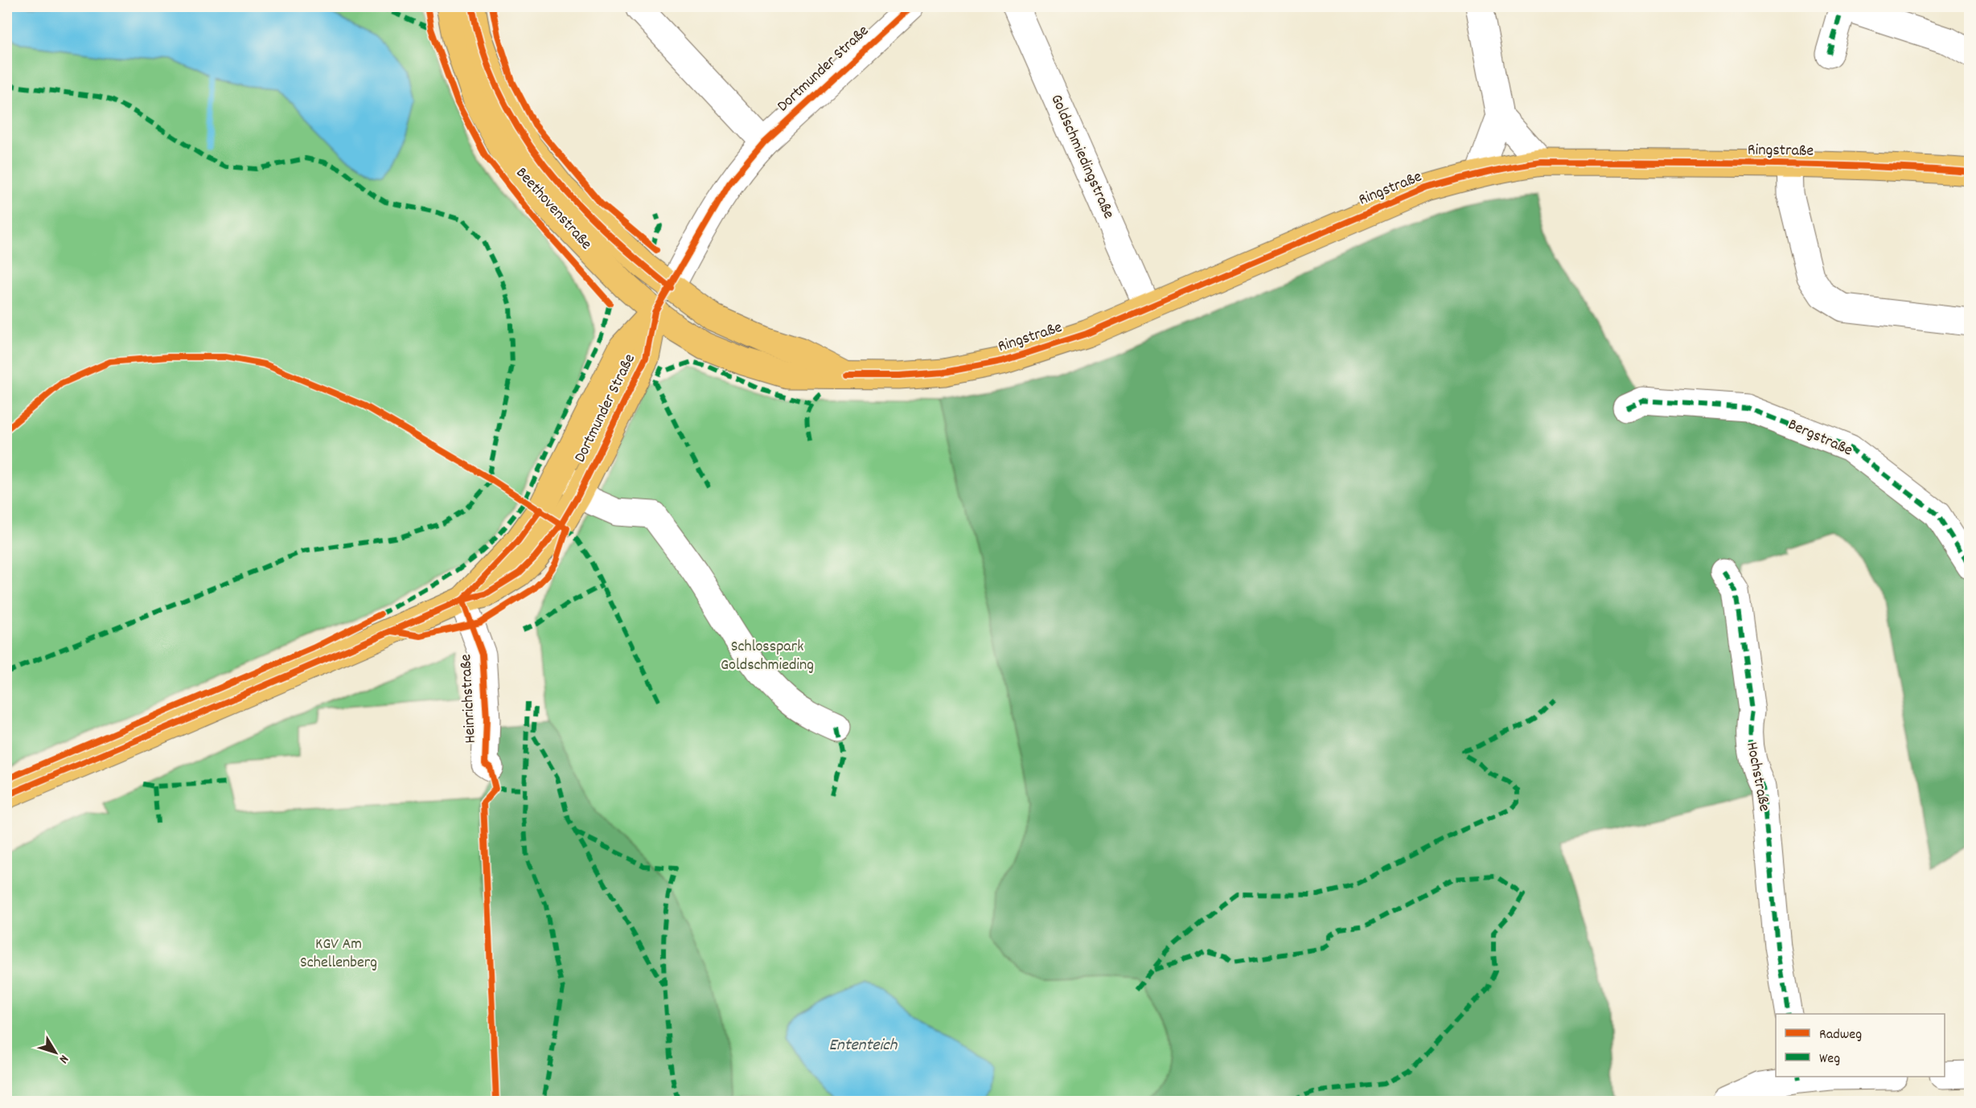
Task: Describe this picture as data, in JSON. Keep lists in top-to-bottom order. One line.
{"streets":{"main road":["Dortmunder Straße","Ringstraße","Beethovenstraße"],"street":["Goldschmiedingstraße","Bergstraße","Heinrichstraße","Hochstraße"]},"crossings":[["Dortmunder Straße","Ringstraße"],["Dortmunder Straße","Beethovenstraße"],["Dortmunder Straße","Heinrichstraße"],["Ringstraße","Goldschmiedingstraße"],["Ringstraße","Beethovenstraße"]],"water":["Ententeich"],"parks":["Schlosspark Goldschmieding","KGV Am Schellenberg"],"legend":["Radweg","Weg"],"north":"bottom right"}
